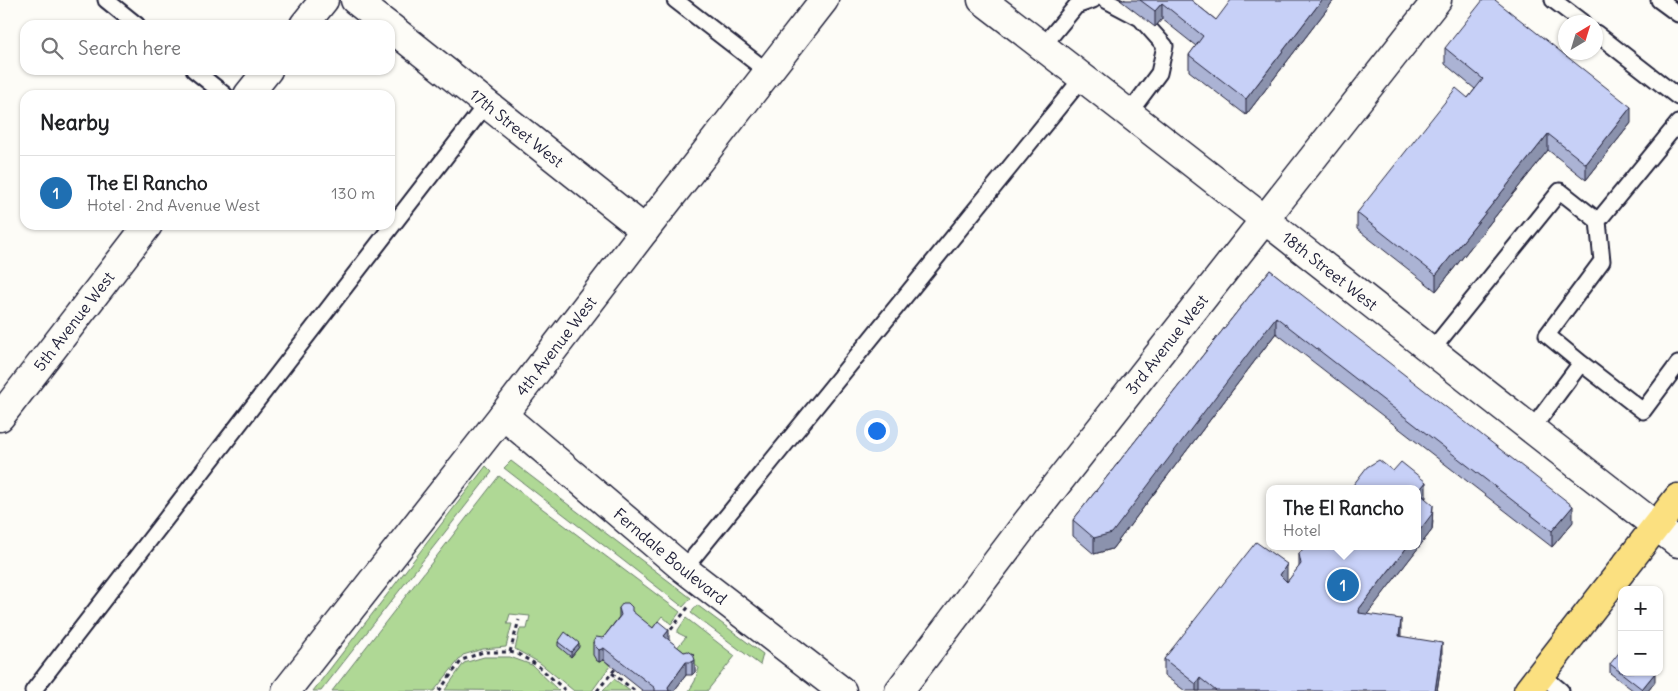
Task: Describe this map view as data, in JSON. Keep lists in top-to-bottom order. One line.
{"streets":{"street":["17th Street West","18th Street West","5th Avenue West","3rd Avenue West","4th Avenue West","Ferndale Boulevard"]},"crossings":[["17th Street West","4th Avenue West"],["18th Street West","3rd Avenue West"],["4th Avenue West","Ferndale Boulevard"]],"north":"top right","page":{"search":"Search here","heading":"Nearby","list":[{"mark":"1","name":"The El Rancho","note":"Hotel · 2nd Avenue West","value":"130 m"}],"popup":["The El Rancho","Hotel"],"pins":"1","map_buttons":["+","−"]}}
